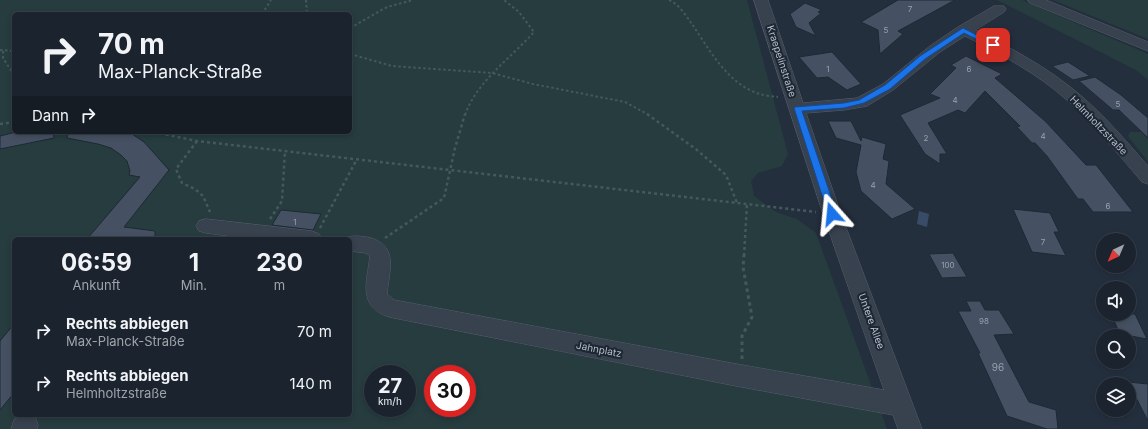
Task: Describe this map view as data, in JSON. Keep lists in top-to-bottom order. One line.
{"streets":{"street":["Kraepelinstraße","Helmholtzstraße","Untere Allee","Jahnplatz"]},"crossings":[["Kraepelinstraße","Untere Allee"],["Untere Allee","Jahnplatz"]],"house_numbers":["7","5","1","6","4","5","4","2","4","6","1","7","100","98","96"],"north":"bottom left","page":{"turn":["70 m","Max-Planck-Straße"],"then":"Dann","eta":["06:59","Ankunft","1","Min.","230","m"],"list":[{"name":"Rechts abbiegen","note":"Max-Planck-Straße","value":"70 m"},{"name":"Rechts abbiegen","note":"Helmholtzstraße","value":"140 m"}],"speed":"27 km/h","limit":"30"}}
